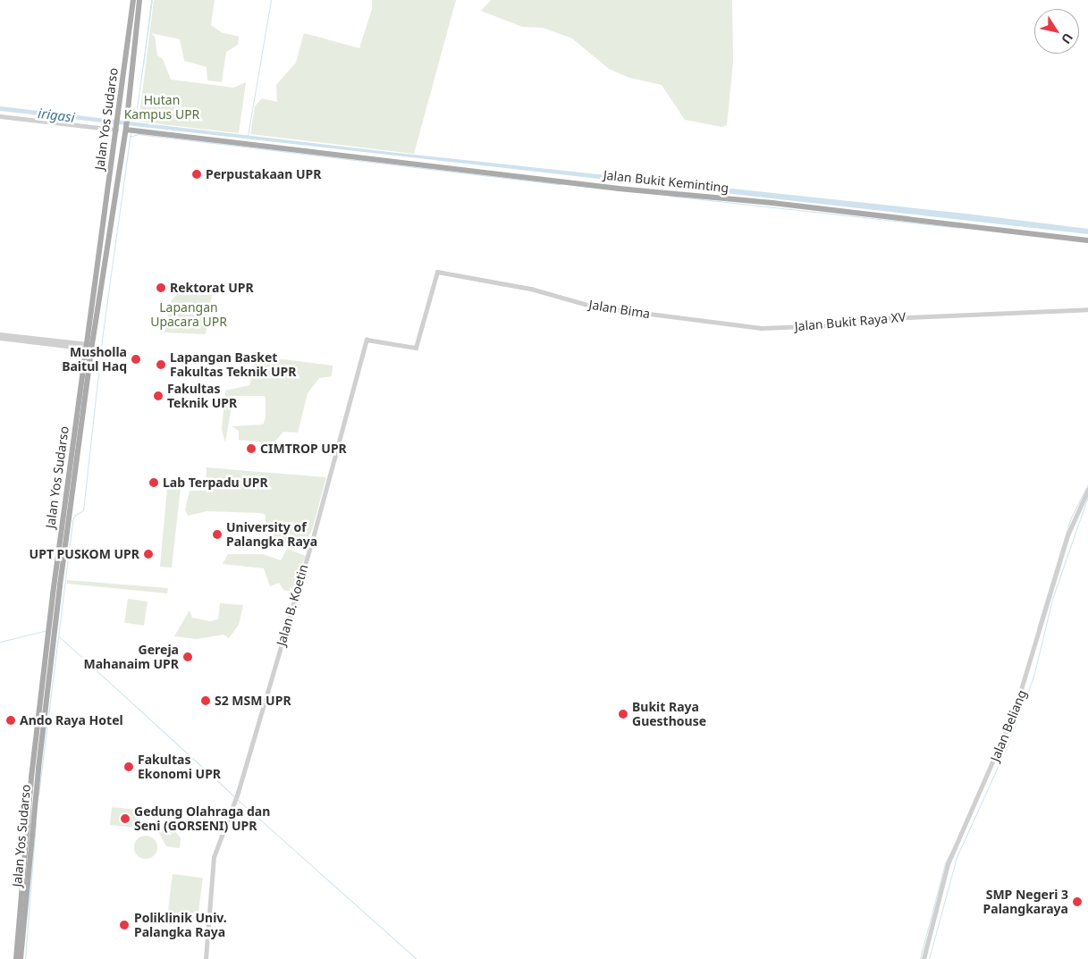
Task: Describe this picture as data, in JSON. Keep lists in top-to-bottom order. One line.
{"streets":{"main road":["Jalan Yos Sudarso","Jalan Bukit Keminting"],"street":["Jalan Bima","Jalan Bukit Raya XV","Jalan B. Koetin","Jalan Beliang"]},"crossings":[["Jalan Yos Sudarso","Jalan Bukit Keminting"],["Jalan Bima","Jalan Bukit Raya XV"],["Jalan Bima","Jalan B. Koetin"]],"water":["irigasi"],"parks":["Hutan Kampus UPR","Lapangan Upacara UPR"],"places":["Perpustakaan UPR","Rektorat UPR","Musholla Baitul Haq","Lapangan Basket Fakultas Teknik UPR","Fakultas Teknik UPR","CIMTROP UPR","Lab Terpadu UPR","University of Palangka Raya","UPT PUSKOM UPR","Gereja Mahanaim UPR","S2 MSM UPR","Bukit Raya Guesthouse","Ando Raya Hotel","Fakultas Ekonomi UPR","Gedung Olahraga dan Seni (GORSENI) UPR","SMP Negeri 3 Palangkaraya","Poliklinik Univ. Palangka Raya"],"north":"bottom right"}
